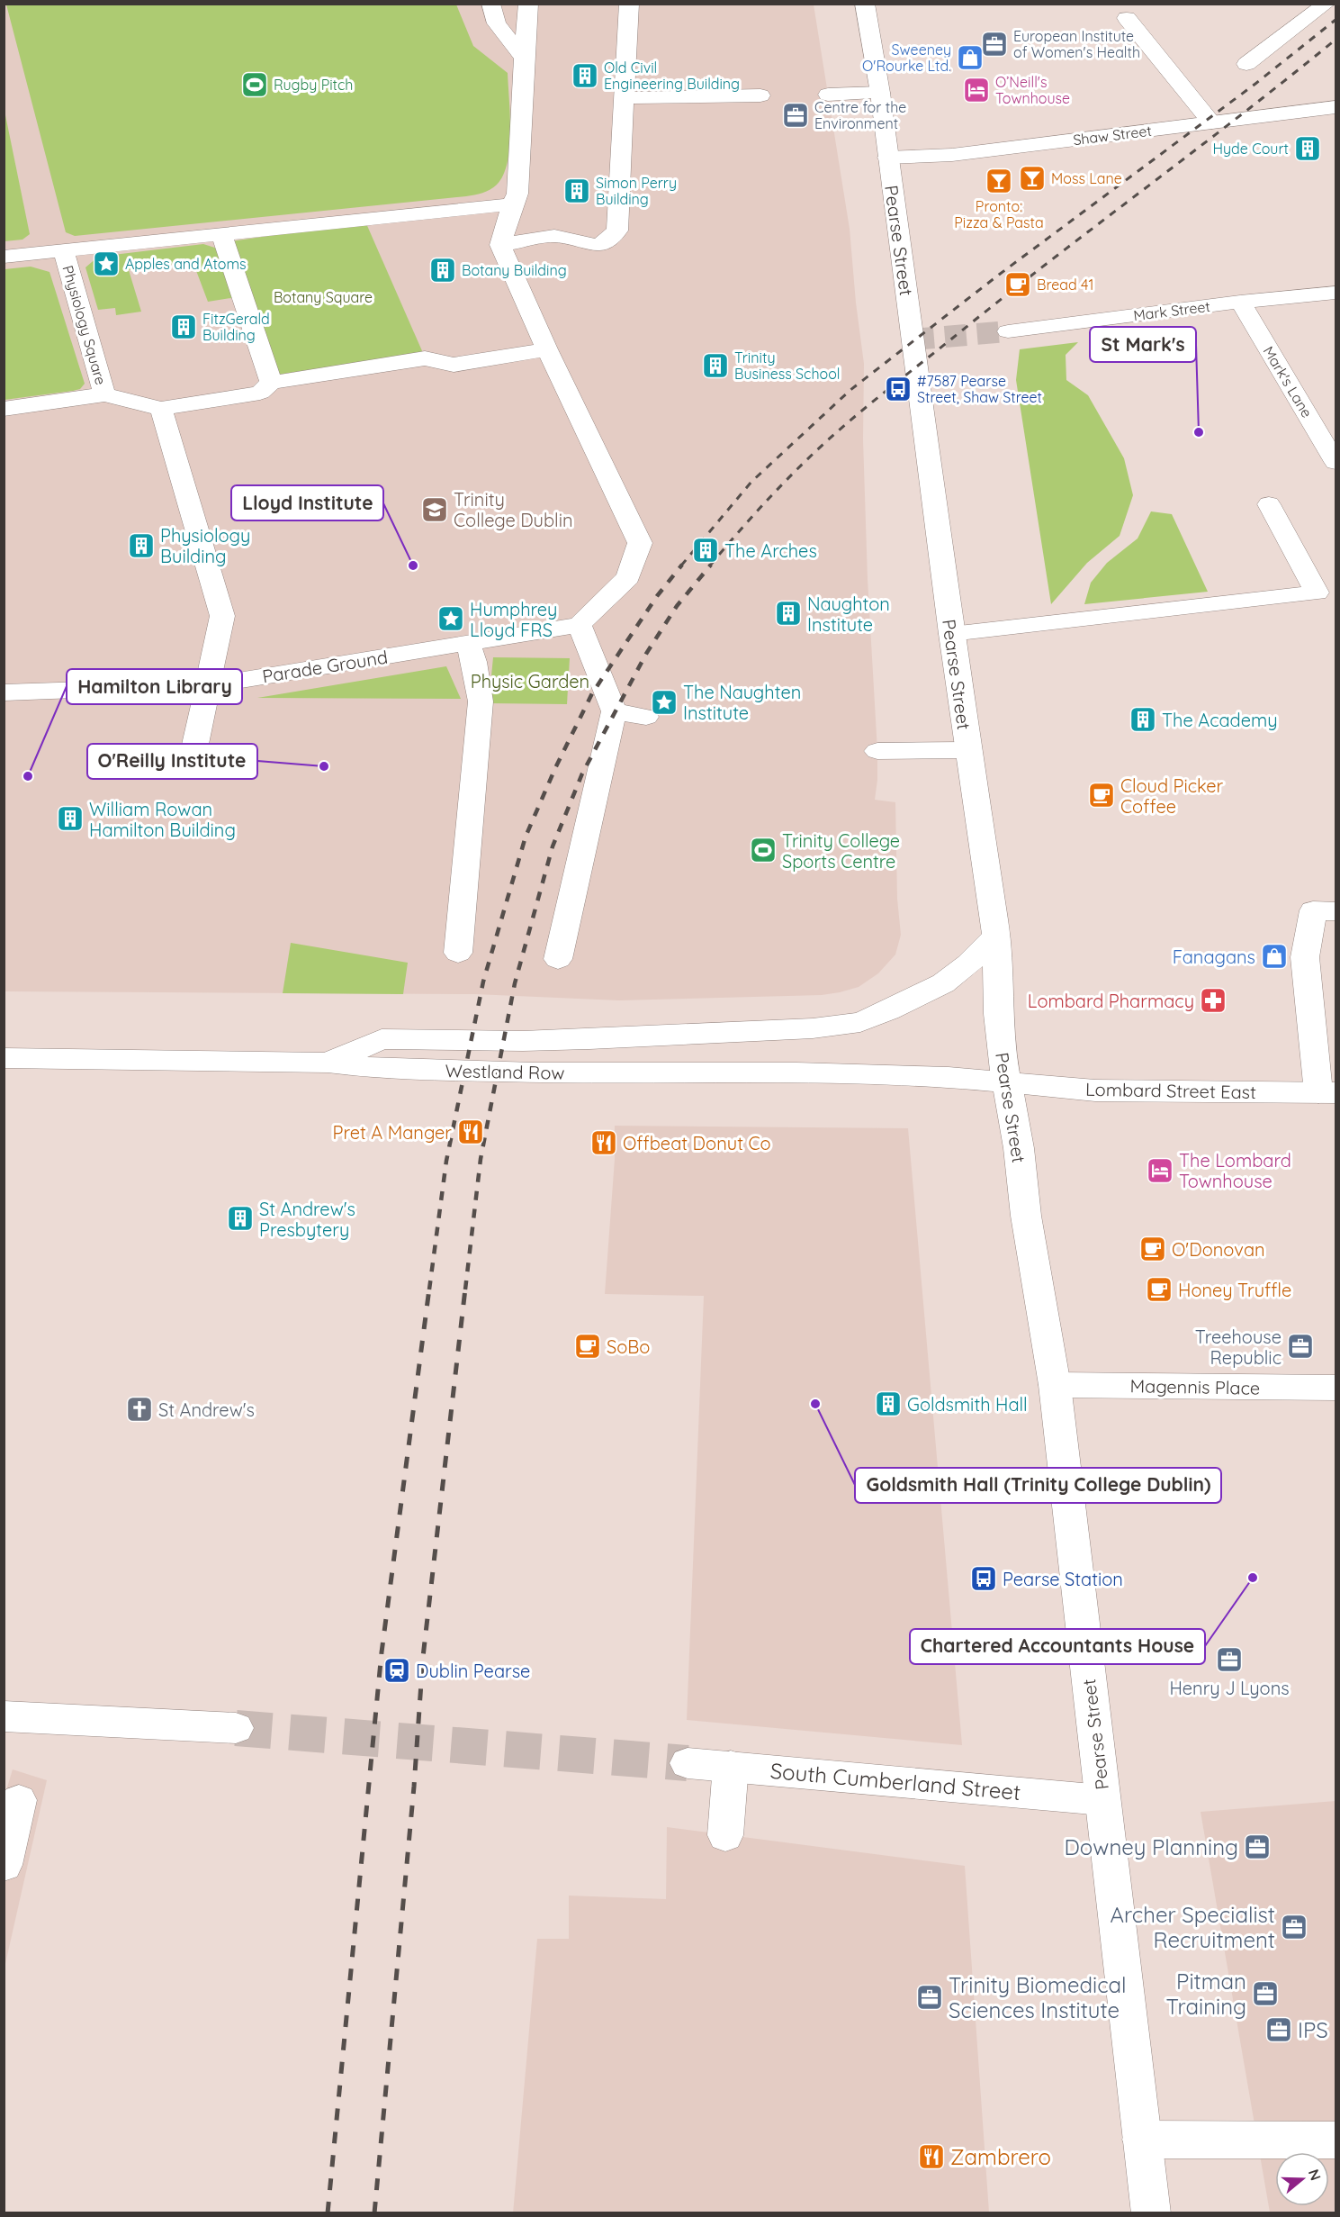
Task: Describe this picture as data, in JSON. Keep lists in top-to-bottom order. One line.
{"streets":{"main road":["Shaw Street","Pearse Street","Mark Street","Physiology Square","Mark's Lane","Parade Ground","Westland Row","Lombard Street East","Magennis Place","South Cumberland Street"]},"crossings":[["Shaw Street","Pearse Street"],["Pearse Street","Westland Row"],["Pearse Street","Lombard Street East"],["Pearse Street","Magennis Place"],["Pearse Street","South Cumberland Street"],["Mark Street","Mark's Lane"],["Westland Row","Lombard Street East"]],"parks":["Botany Square","Physic Garden"],"places":{"office":["European Institute of Women's Health","Centre for the Environment","Treehouse Republic","Henry J Lyons","Downey Planning","Archer Specialist Recruitment","Pitman Training","Trinity Biomedical Sciences Institute","IPS"],"shop":["Sweeney O'Rourke Ltd.","Fanagans"],"building":["Old Civil Engineering Building","Hyde Court","Simon Perry Building","Botany Building","FitzGerald Building","Trinity Business School","Physiology Building","The Arches","Naughton Institute","The Academy","William Rowan Hamilton Building","St Andrew's Presbytery","Goldsmith Hall"],"sports":["Rugby Pitch","Trinity College Sports Centre"],"hotel":["O’Neill's Townhouse","The Lombard Townhouse"],"bar":["Moss Lane","Pronto: Pizza & Pasta"],"place":["Apples and Atoms","Humphrey Lloyd FRS","The Naughten Institute"],"cafe":["Bread 41","Cloud Picker Coffee","O'Donovan","Honey Truffle","SoBo"],"bus stop":["#7587 Pearse Street, Shaw Street","Pearse Station"],"other":["St Mark's","Lloyd Institute","O'Reilly Institute","Hamilton Library","Goldsmith Hall (Trinity College Dublin)","Chartered Accountants House"],"school or university":["Trinity College Dublin"],"pharmacy":["Lombard Pharmacy"],"restaurant":["Pret A Manger","Offbeat Donut Co","Zambrero"],"church":["St Andrew's"],"station":["Dublin Pearse"]},"north":"right"}
